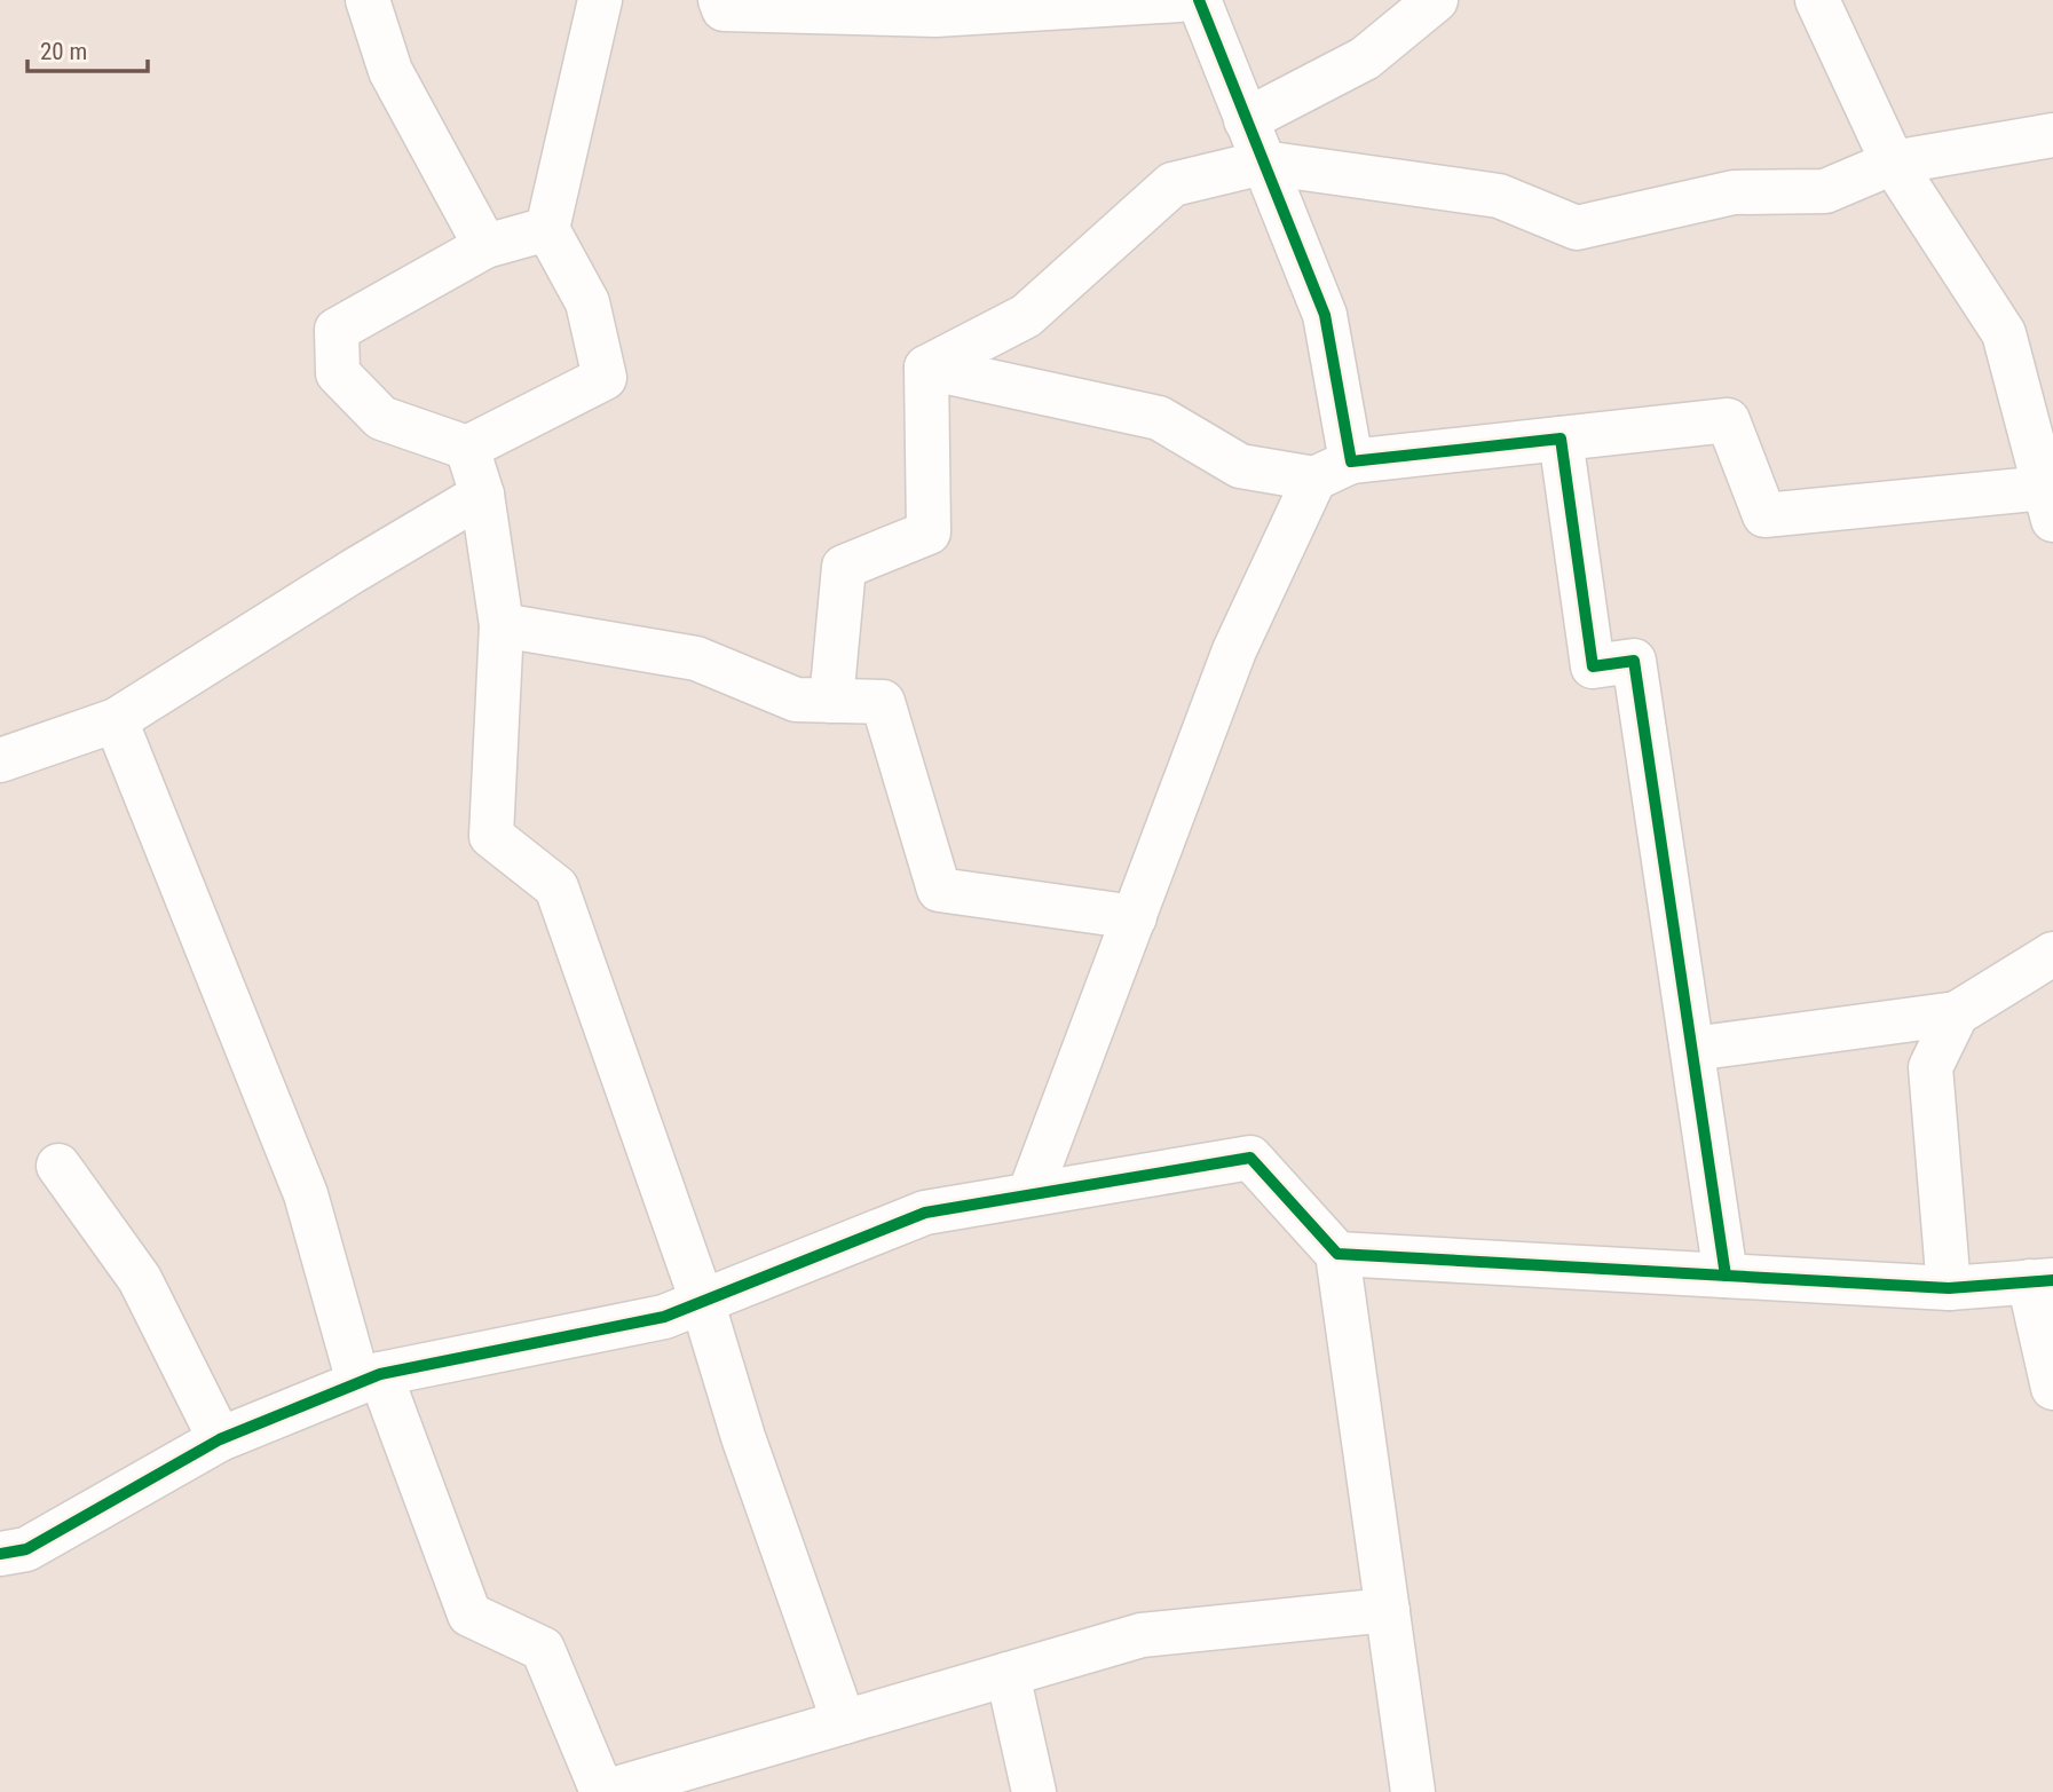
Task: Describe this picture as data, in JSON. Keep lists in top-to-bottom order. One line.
{"scale_bar":"20 m"}
